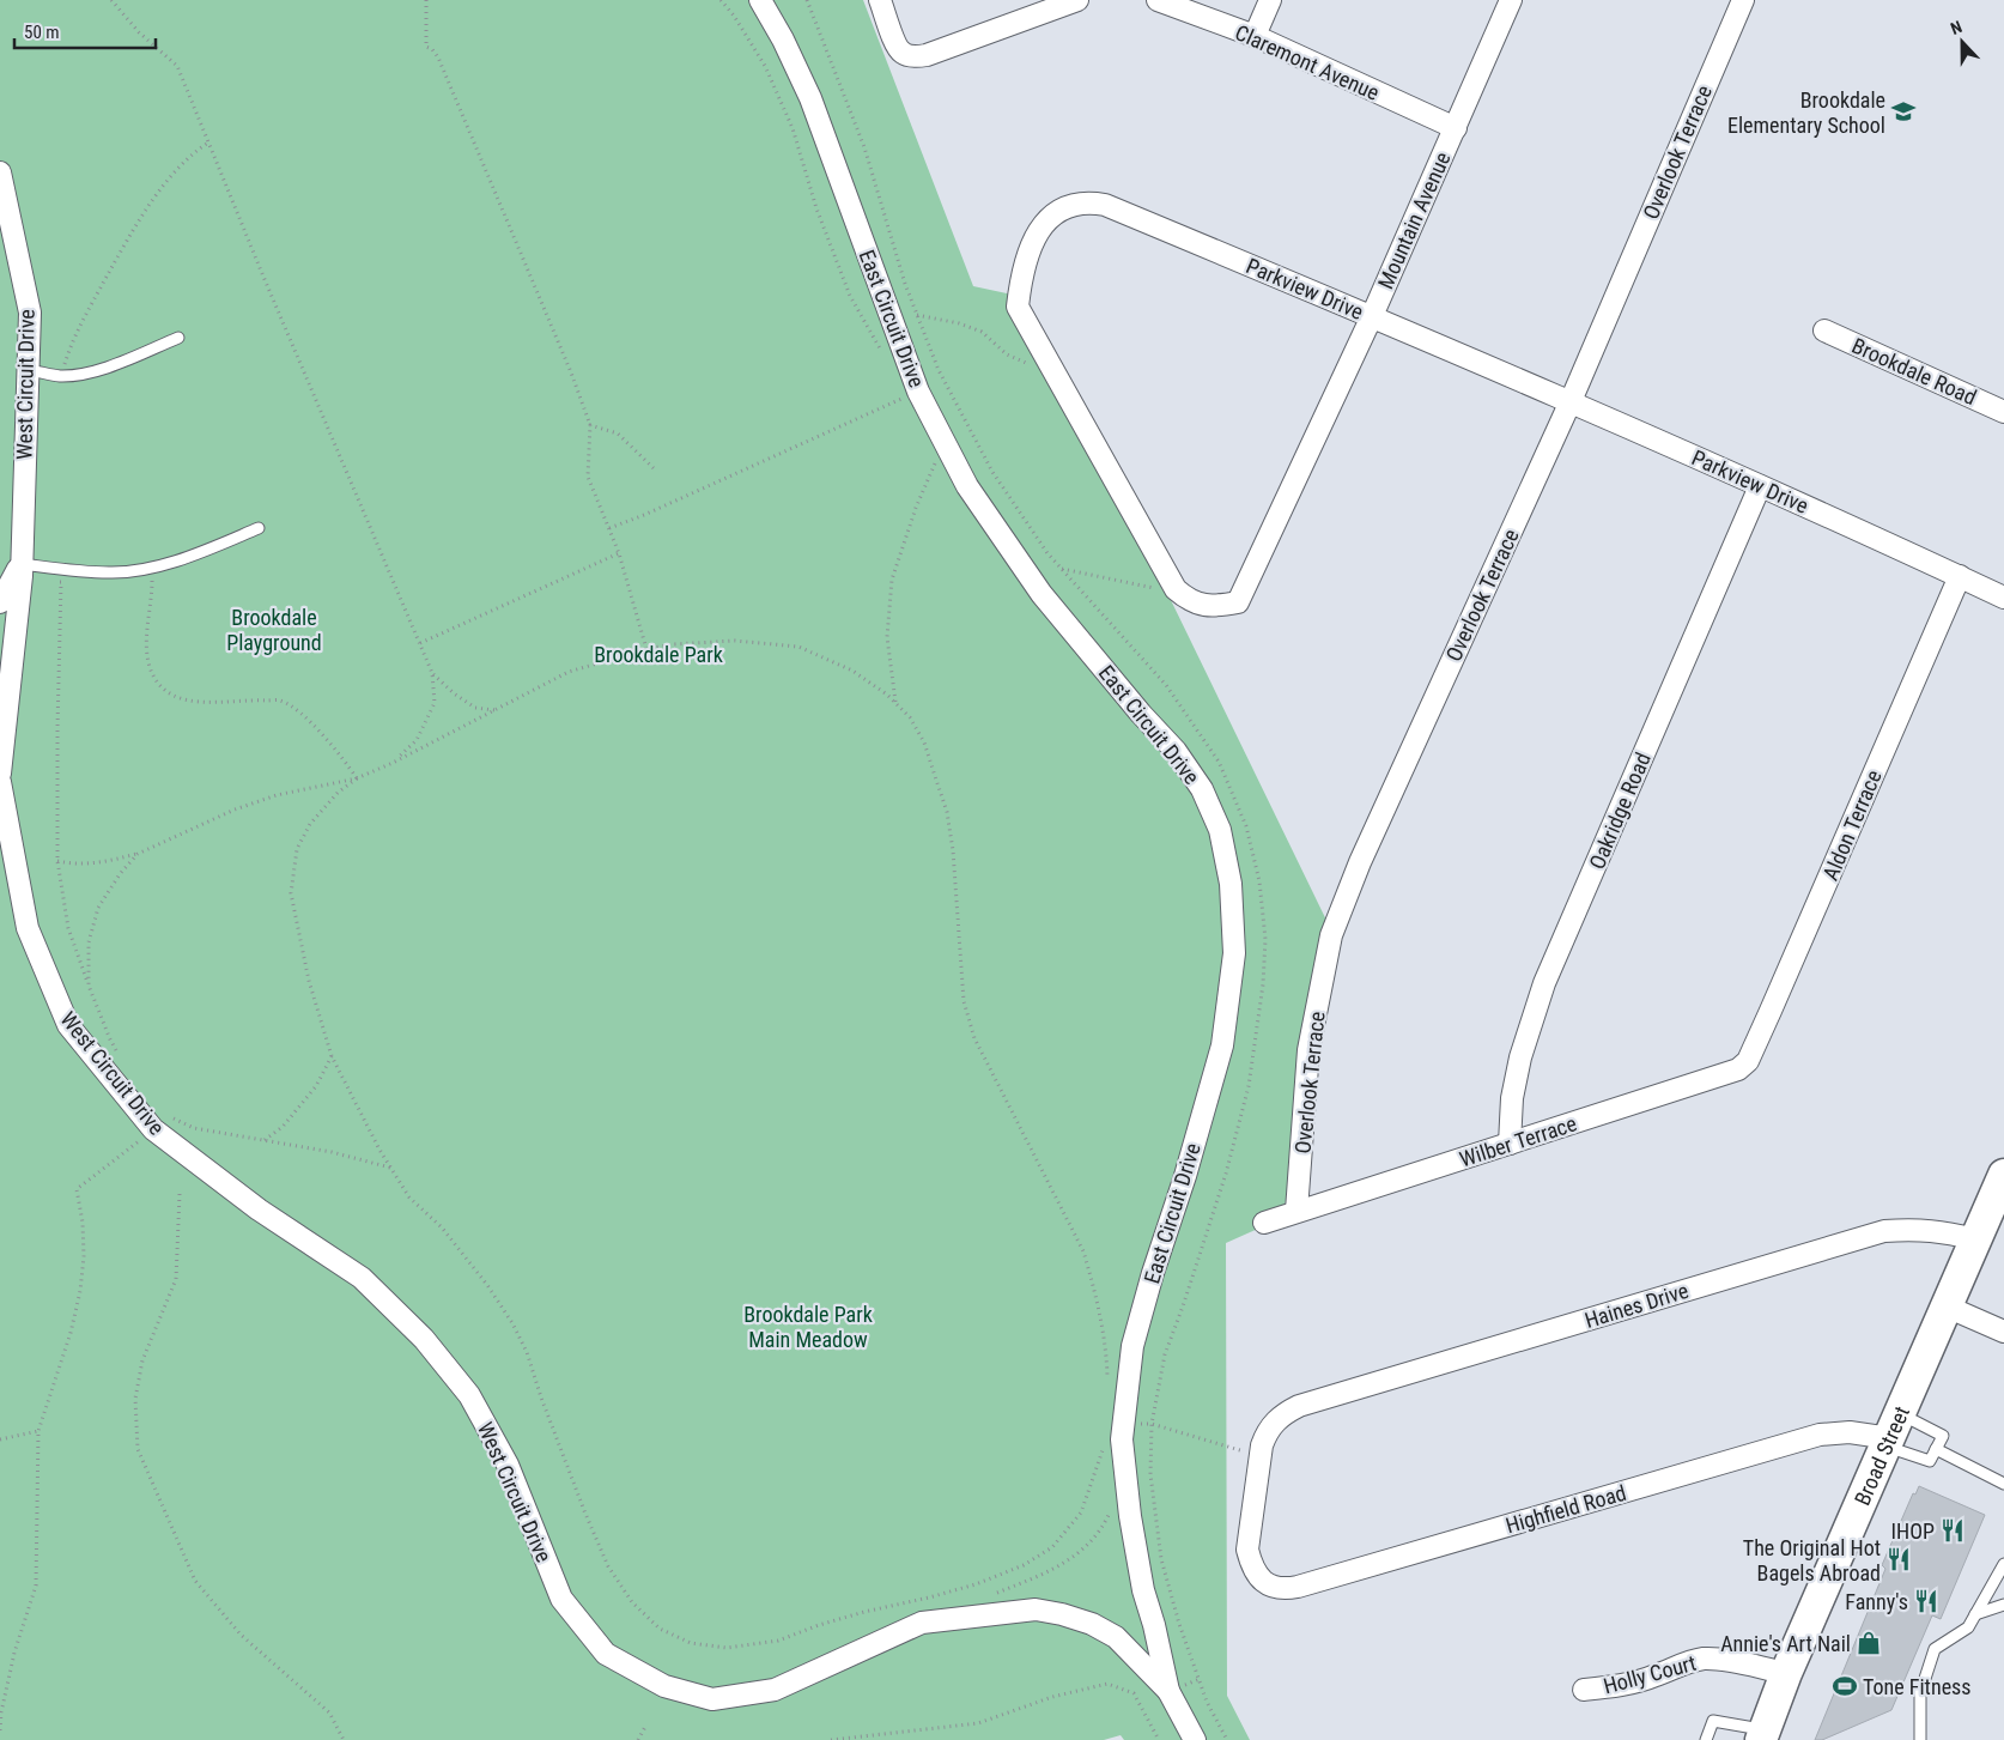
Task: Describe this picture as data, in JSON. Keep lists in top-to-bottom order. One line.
{"streets":{"main road":["Broad Street"],"street":["Claremont Avenue","Overlook Terrace","Mountain Avenue","Parkview Drive","East Circuit Drive","Brookdale Road","West Circuit Drive","Oakridge Road","Aldon Terrace","Wilber Terrace","Haines Drive","Highfield Road","Holly Court"]},"crossings":[["Claremont Avenue","Mountain Avenue"],["Overlook Terrace","Parkview Drive"],["Overlook Terrace","Wilber Terrace"],["Mountain Avenue","Parkview Drive"],["Parkview Drive","Oakridge Road"],["Parkview Drive","Aldon Terrace"],["East Circuit Drive","West Circuit Drive"],["Oakridge Road","Wilber Terrace"],["Aldon Terrace","Wilber Terrace"],["Haines Drive","Broad Street"],["Haines Drive","Highfield Road"],["Broad Street","Highfield Road"],["Broad Street","Holly Court"]],"parks":["Brookdale Playground","Brookdale Park","Brookdale Park Main Meadow"],"places":{"school or university":["Brookdale Elementary School"],"restaurant":["IHOP","The Original Hot Bagels Abroad","Fanny's"],"shop":["Annie's Art Nail"],"sports":["Tone Fitness"]},"scale_bar":"50 m","north":"top"}
